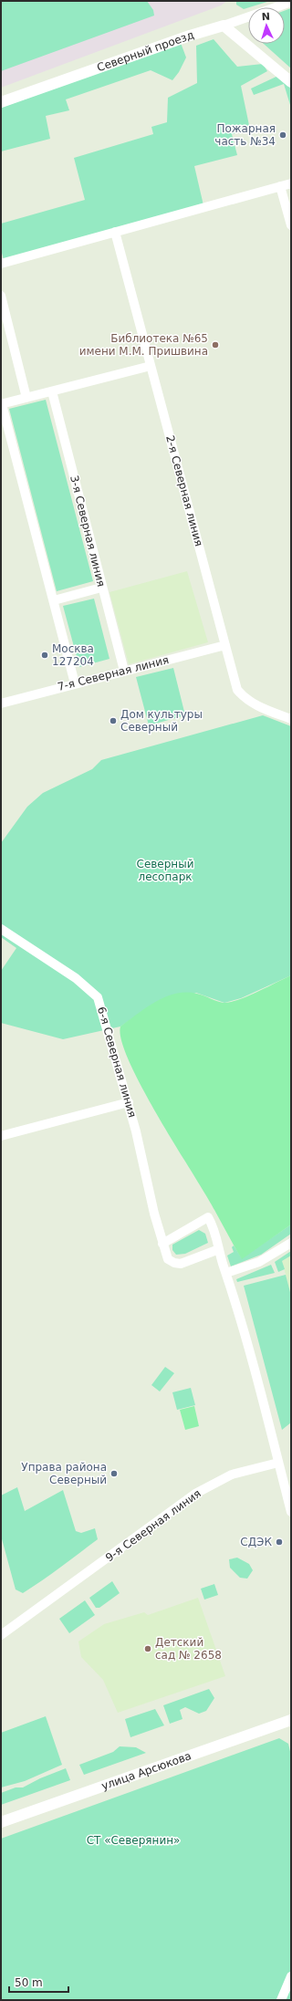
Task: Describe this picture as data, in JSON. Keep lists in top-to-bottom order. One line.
{"streets":{"street":["Северный проезд","2-я Северная линия","3-я Северная линия","7-я Северная линия","6-я Северная линия","9-я Северная линия","улица Арсюкова"]},"crossings":[["2-я Северная линия","7-я Северная линия"],["3-я Северная линия","7-я Северная линия"]],"parks":["Северный лесопарк","СТ «Северянин»"],"places":["Пожарная часть №34","Библиотека №65 имени М.М. Пришвина","Москва 127204","Дом культуры Северный","Управа района Северный","СДЭК","Детский сад № 2658"],"scale_bar":"50 m","north":"top"}
